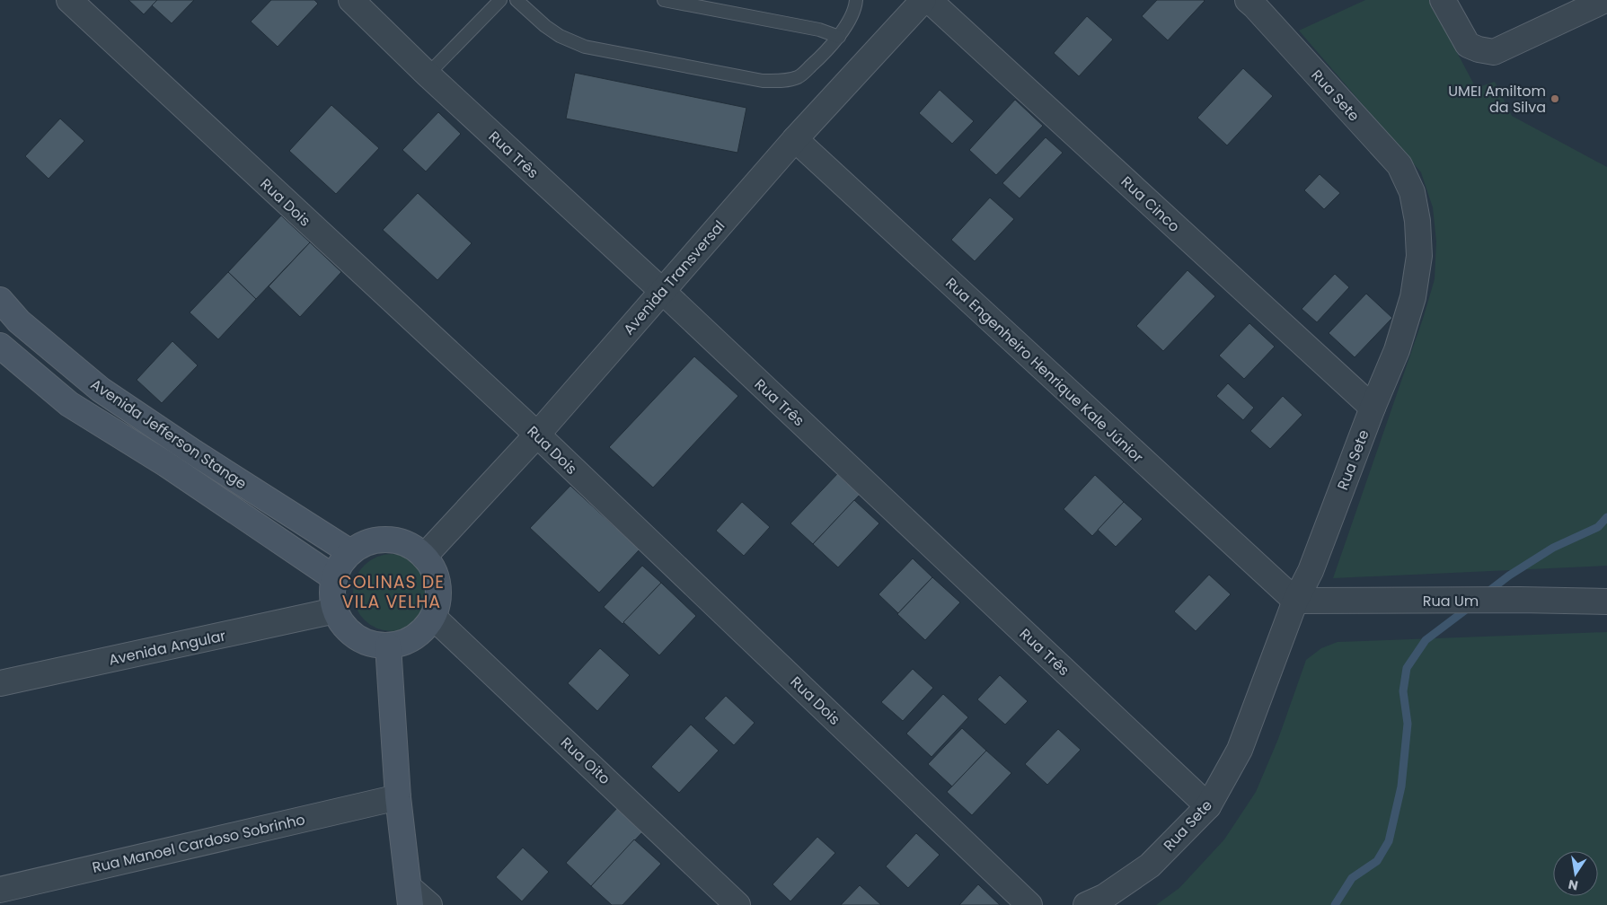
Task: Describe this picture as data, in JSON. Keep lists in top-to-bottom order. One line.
{"streets":{"street":["Rua Sete","Rua Três","Rua Dois","Rua Cinco","Avenida Transversal","Rua Engenheiro Henrique Kale Júnior","Avenida Jefferson Stange","Rua Um","Avenida Angular","Rua Oito","Rua Manoel Cardoso Sobrinho"]},"crossings":[["Rua Sete","Rua Três"],["Rua Sete","Rua Cinco"],["Rua Sete","Rua Engenheiro Henrique Kale Júnior"],["Rua Sete","Rua Um"],["Rua Três","Avenida Transversal"],["Rua Dois","Avenida Transversal"],["Avenida Transversal","Rua Engenheiro Henrique Kale Júnior"],["Avenida Transversal","Avenida Jefferson Stange"],["Avenida Transversal","Avenida Angular"],["Avenida Transversal","Rua Oito"],["Rua Engenheiro Henrique Kale Júnior","Rua Um"],["Avenida Jefferson Stange","Avenida Angular"],["Avenida Jefferson Stange","Rua Oito"],["Avenida Angular","Rua Oito"]],"districts":["COLINAS DE VILA VELHA"],"places":["UMEI Amiltom da Silva"],"north":"bottom"}
